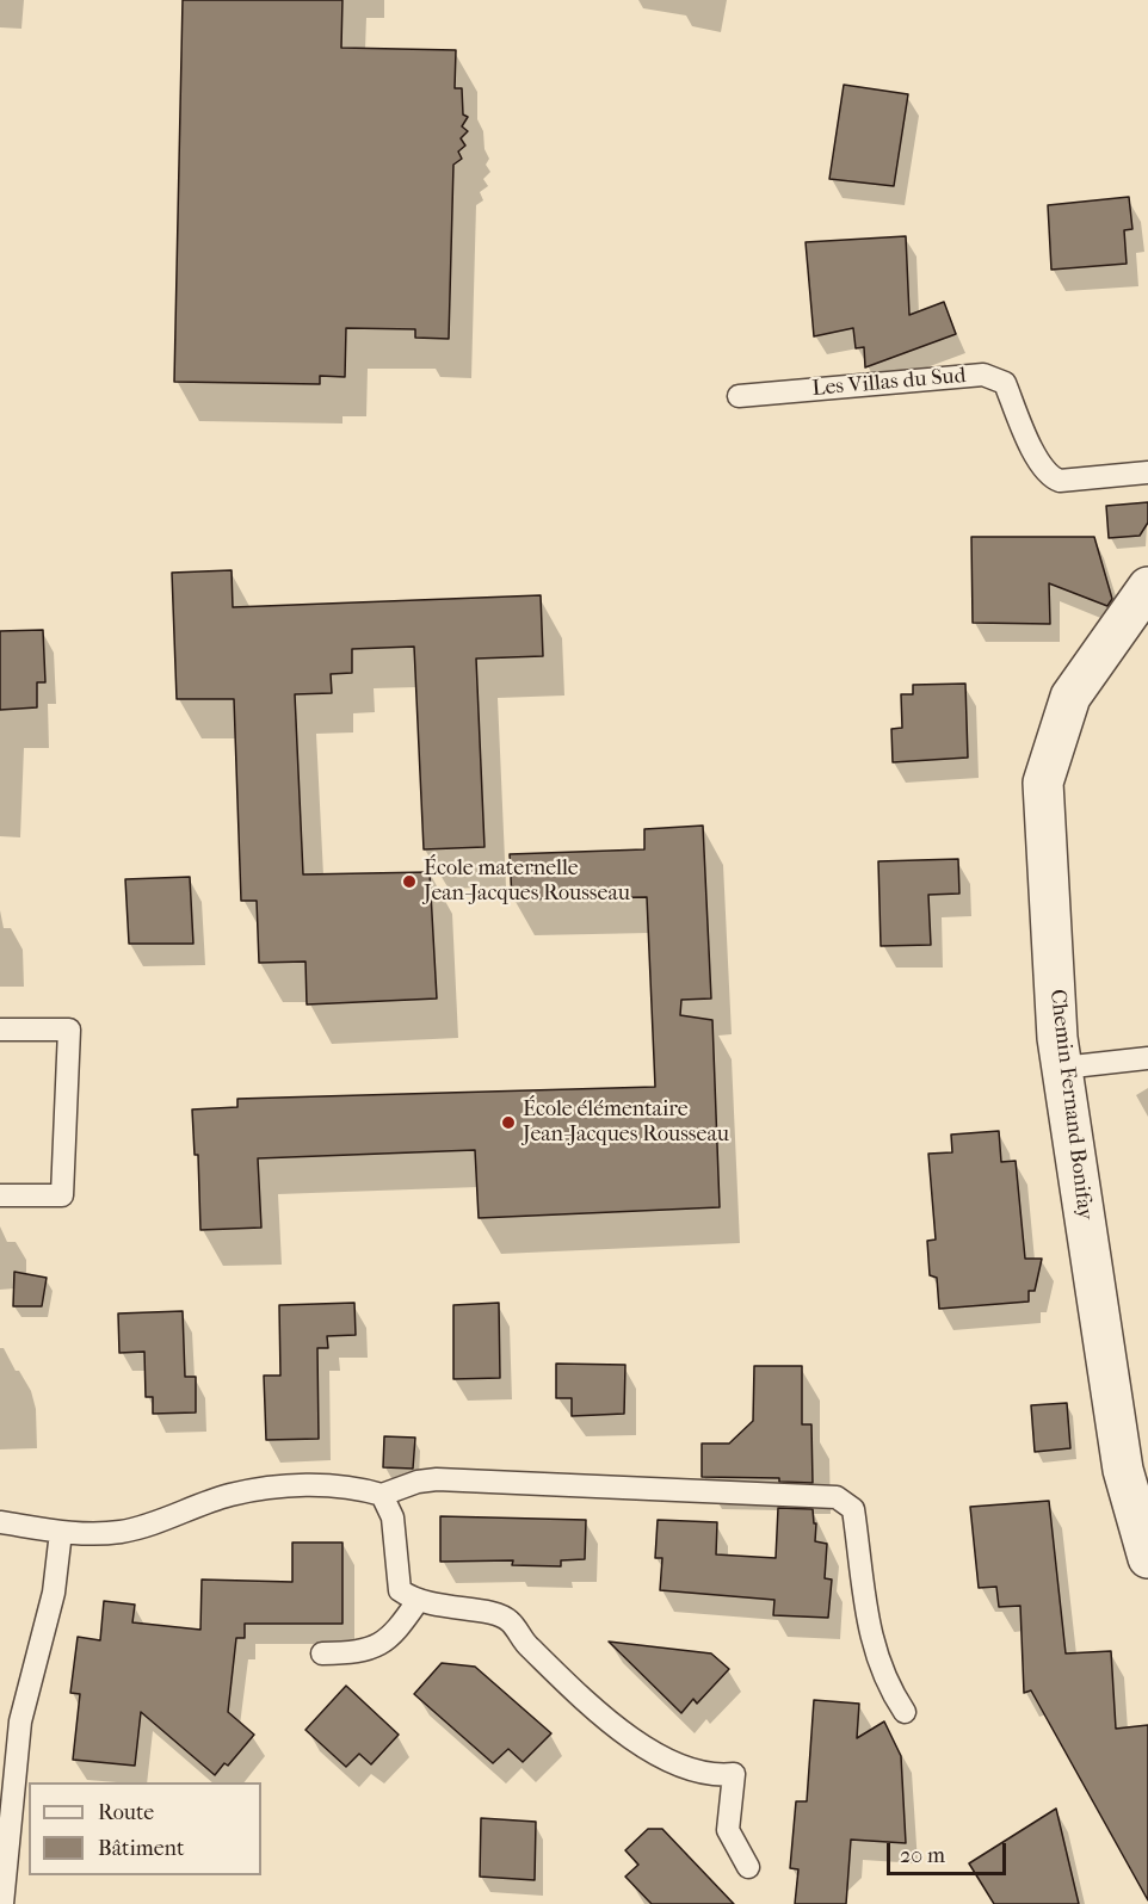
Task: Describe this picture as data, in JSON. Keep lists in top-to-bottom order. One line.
{"streets":{"street":["Chemin Fernand Bonifay"],"lane":["Les Villas du Sud"]},"places":["École maternelle Jean-Jacques Rousseau","École élémentaire Jean-Jacques Rousseau"],"legend":["Route","Bâtiment"],"scale_bar":"20 m"}
